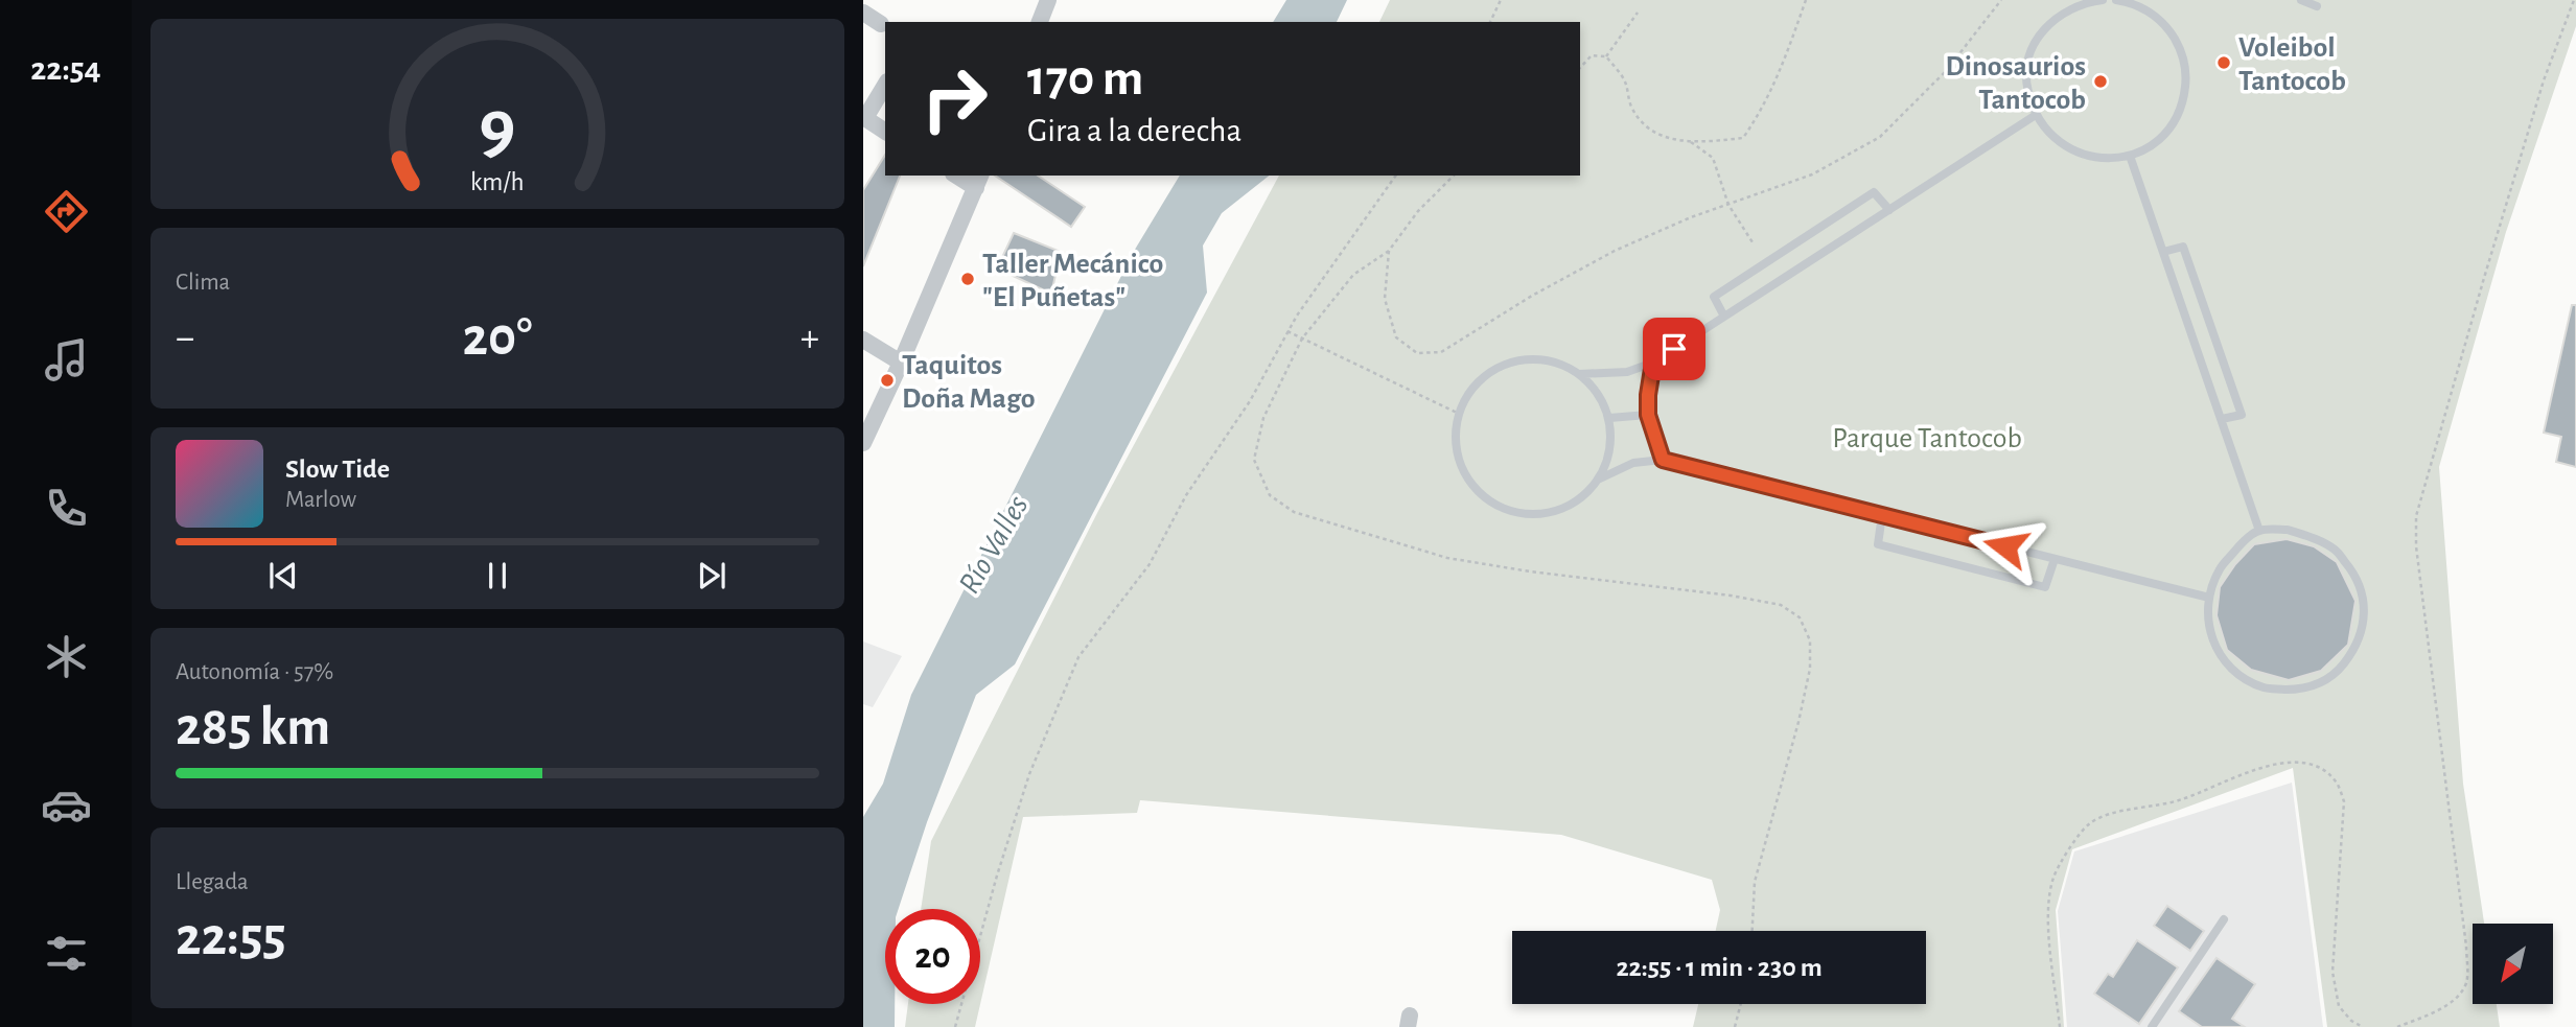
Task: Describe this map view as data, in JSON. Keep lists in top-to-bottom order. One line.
{"water":["Río Valles"],"parks":["Parque Tantocob"],"places":["Voleibol Tantocob","Dinosaurios Tantocob","Taller Mecánico \"El Puñetas\"","Taquitos Doña Mago"],"north":"bottom left","page":{"tabs":"22:54","turn":["170 m","Gira a la derecha"],"tile":["Clima",["Autonomía · 57%","285 km"],["Llegada","22:55"]],"heat":["−","20°","+"],"song":["Slow Tide","Marlow"],"limit":"20","trip":"22:55 · 1 min · 230 m","gauge":["9","km/h"]}}
